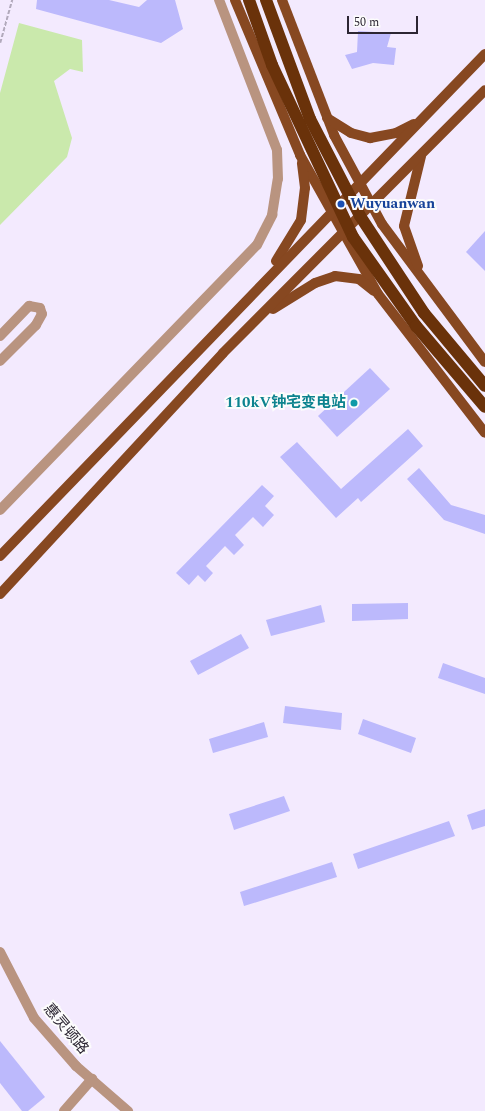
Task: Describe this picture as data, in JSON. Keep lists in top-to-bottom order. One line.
{"streets":{"street":["惠灵顿路"]},"places":["Wuyuanwan","110kV钟宅变电站"],"scale_bar":"50 m"}
